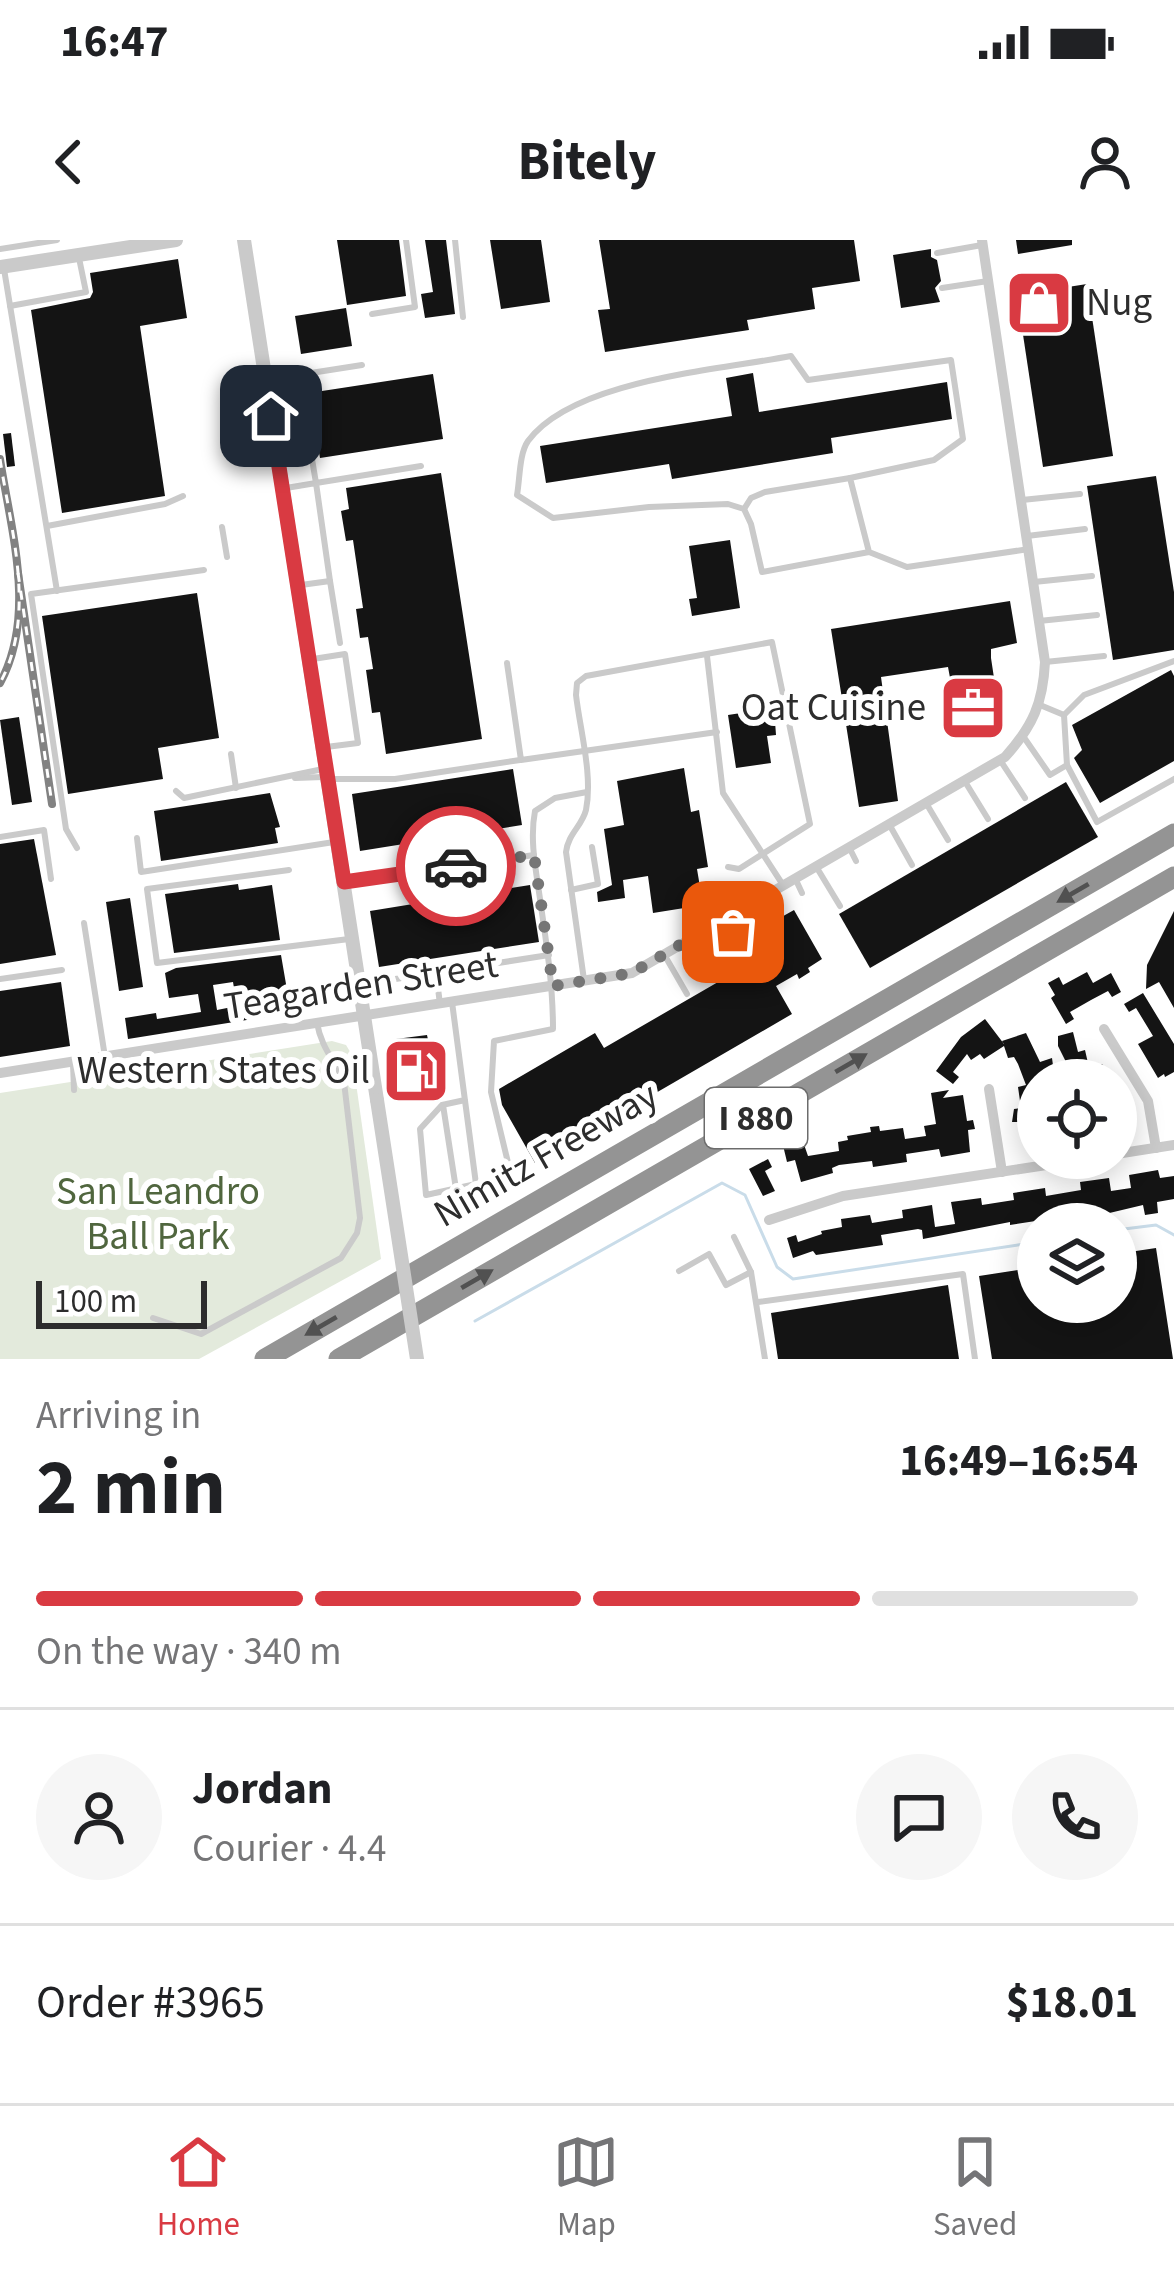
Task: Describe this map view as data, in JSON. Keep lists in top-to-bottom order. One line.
{"streets":{"highway":["I 880","Nimitz Freeway"],"street":["Teagarden Street"]},"parks":["San Leandro Ball Park"],"places":{"shop":["Nug"],"office":["Oat Cuisine"],"fuel station":["Western States Oil"]},"scale_bar":"100 m","page":{"status":"16:47","header":"Bitely","scale":"100 m","heading":["2 min","Arriving in","16:49–16:54"],"panel":["Jordan","Courier · 4.4","Order #3965","$18.01"],"bar":"On the way · 340 m","tabs":["Home","Map","Saved"]}}
